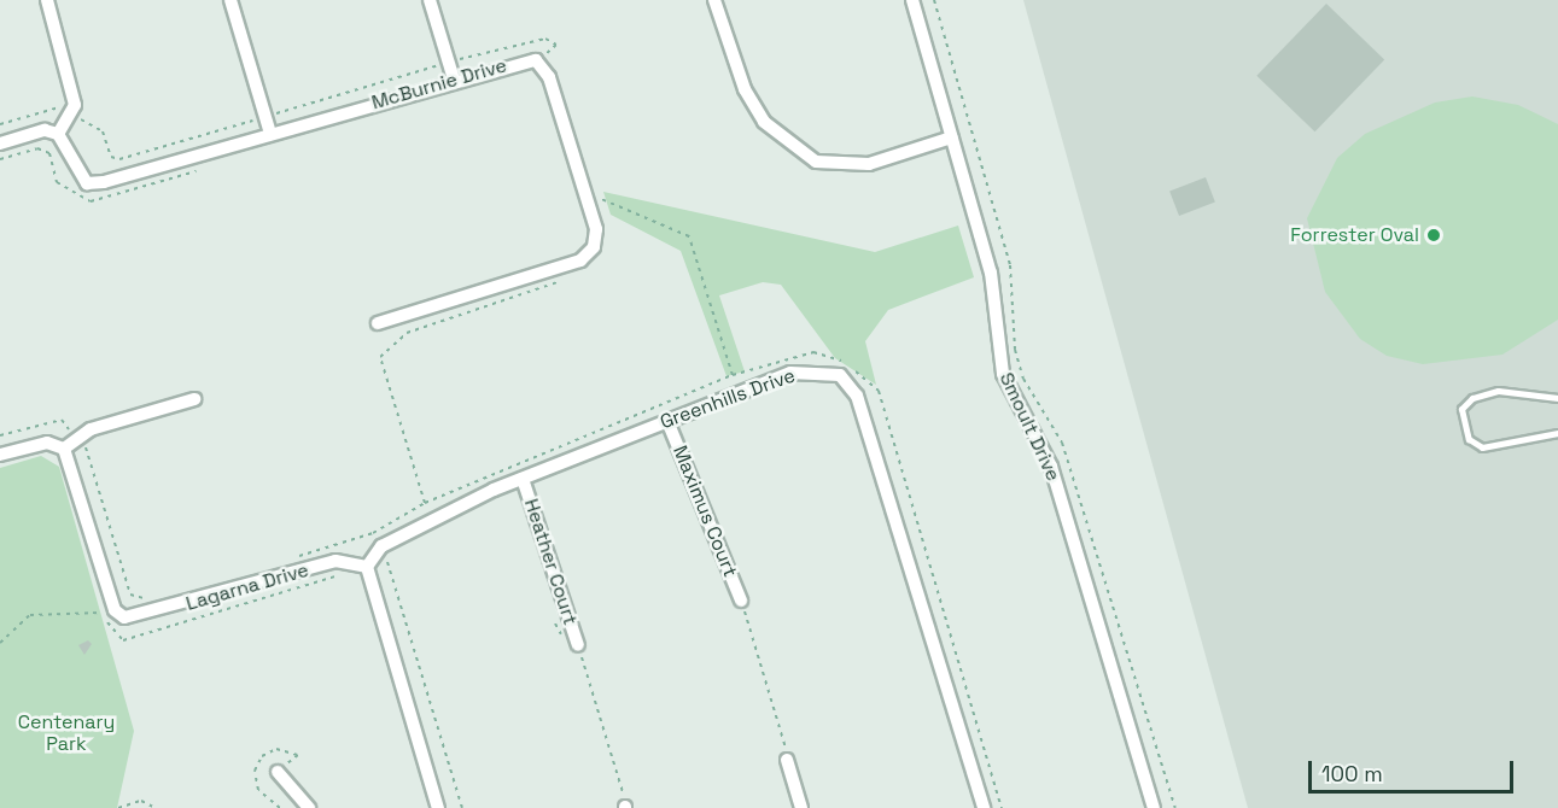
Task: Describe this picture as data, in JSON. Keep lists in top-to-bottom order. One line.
{"streets":{"street":["McBurnie Drive","Greenhills Drive","Smoult Drive","Maximus Court","Heather Court","Lagarna Drive"]},"crossings":[["Greenhills Drive","Maximus Court"],["Greenhills Drive","Heather Court"],["Greenhills Drive","Lagarna Drive"]],"parks":["Centenary Park"],"places":["Forrester Oval"],"scale_bar":"100 m"}
